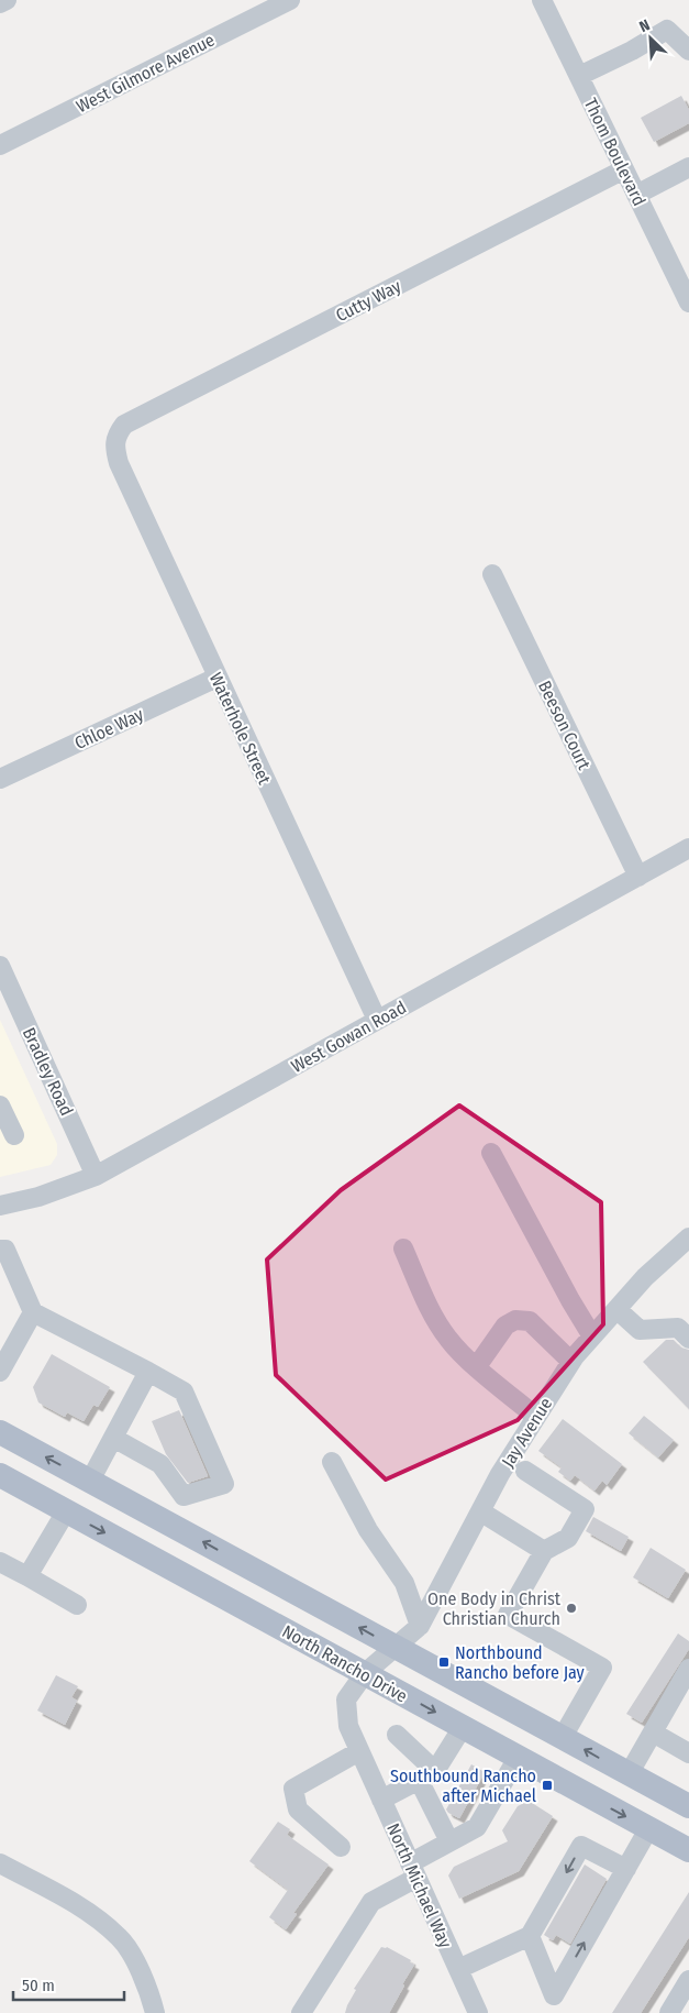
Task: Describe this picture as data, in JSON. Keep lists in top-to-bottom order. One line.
{"streets":{"main road":["North Rancho Drive"],"street":["West Gilmore Avenue","Thom Boulevard","Cutty Way","Beeson Court","Chloe Way","Waterhole Street","West Gowan Road","Bradley Road","Jay Avenue","North Michael Way"]},"crossings":[["Thom Boulevard","Cutty Way"],["Cutty Way","Waterhole Street"],["Beeson Court","West Gowan Road"],["Chloe Way","Waterhole Street"],["Waterhole Street","West Gowan Road"],["West Gowan Road","Bradley Road"],["Jay Avenue","North Michael Way"],["North Rancho Drive","North Michael Way"]],"places":{"other":["One Body in Christ Christian Church"],"transit":["Northbound Rancho before Jay","Southbound Rancho after Michael"]},"scale_bar":"50 m","north":"top left"}
